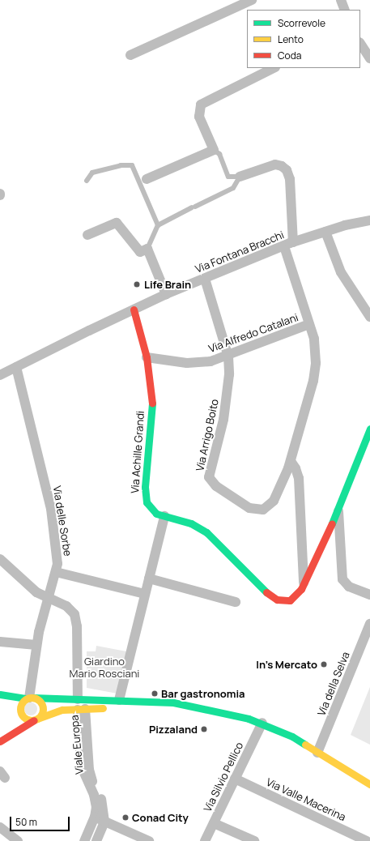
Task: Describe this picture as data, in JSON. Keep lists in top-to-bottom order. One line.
{"streets":{"street":["Via Fontana Bracchi","Via Alfredo Catalani","Via Arrigo Boito","Via Achille Grandi","Via delle Sorbe","Via della Selva","Viale Europa","Via Silvio Pellico","Via Valle Macerina"]},"crossings":[["Via Fontana Bracchi","Via Arrigo Boito"],["Via Fontana Bracchi","Via Achille Grandi"],["Via Fontana Bracchi","Via delle Sorbe"],["Via Alfredo Catalani","Via Arrigo Boito"],["Via Alfredo Catalani","Via Achille Grandi"],["Via Silvio Pellico","Via Valle Macerina"]],"parks":["Giardino Mario Rosciani"],"places":["Life Brain","In's Mercato","Bar gastronomia","Pizzaland","Conad City"],"legend":["Scorrevole","Lento","Coda"],"scale_bar":"50 m"}
